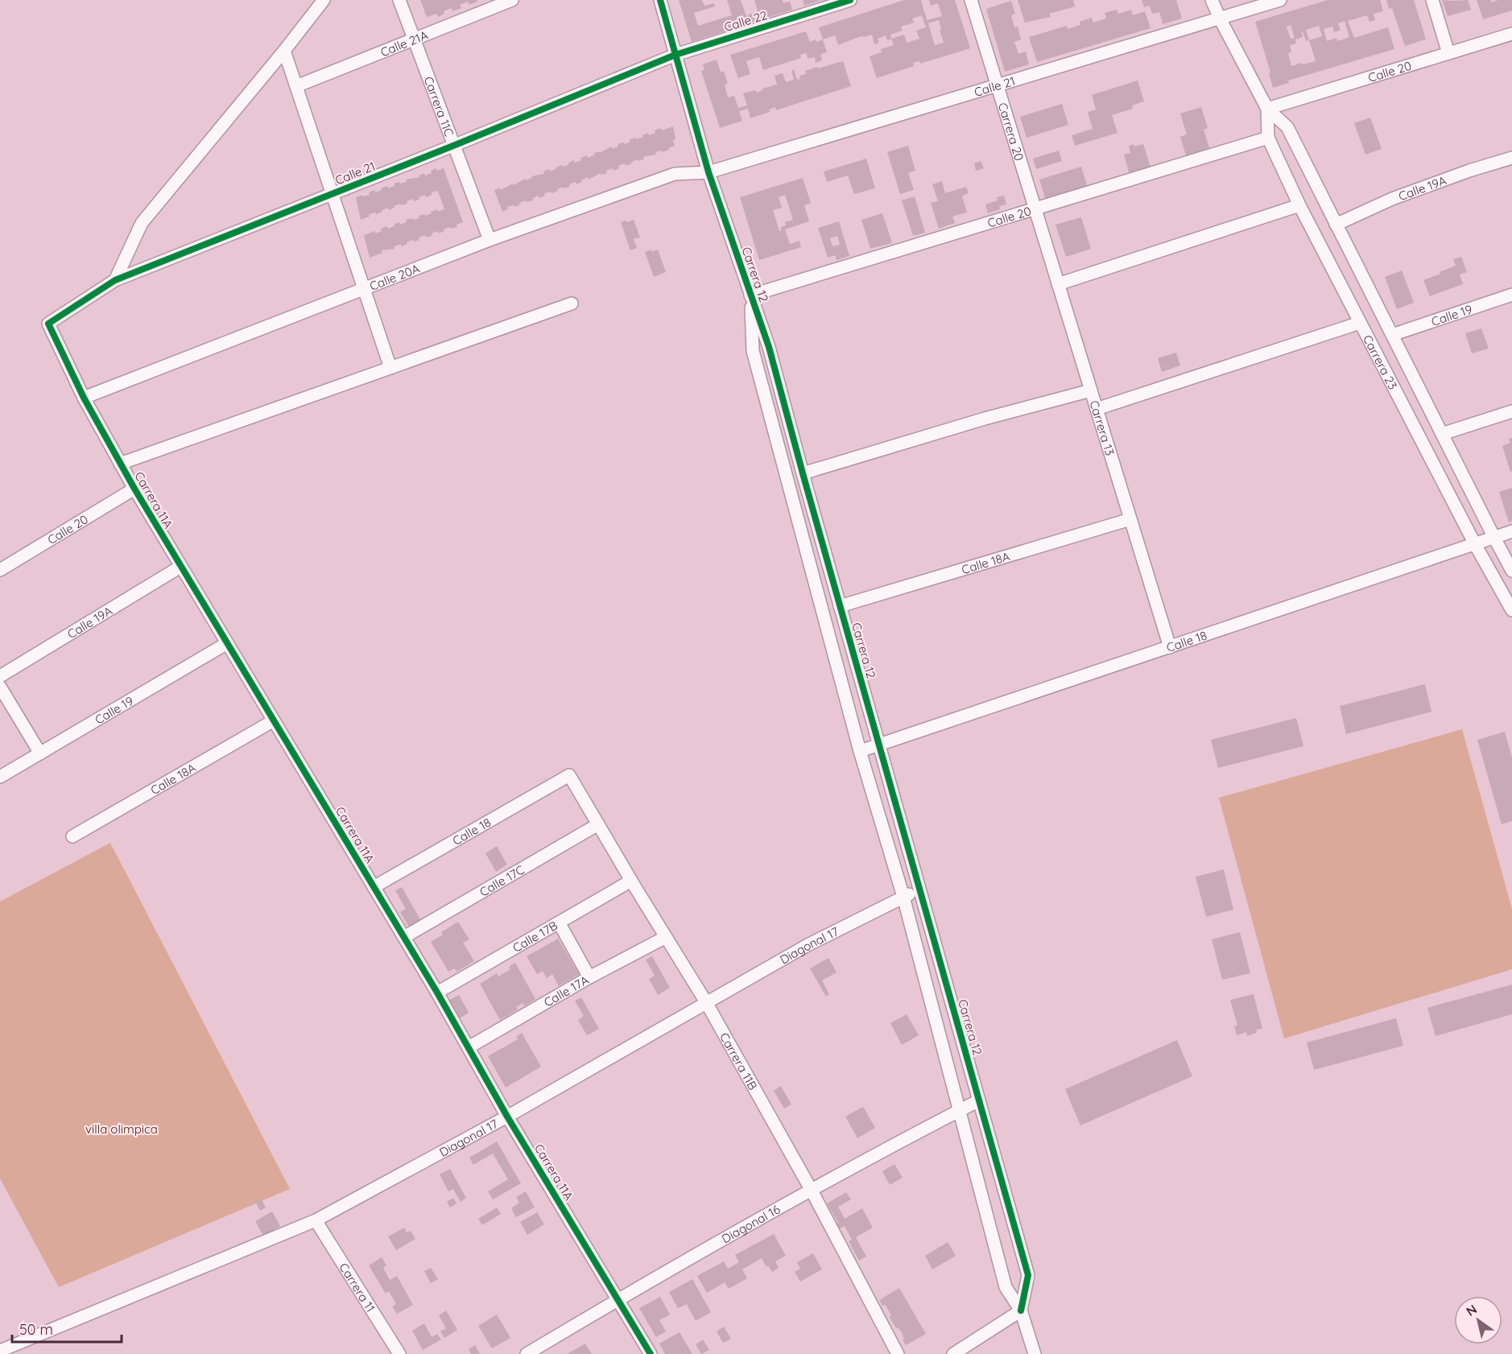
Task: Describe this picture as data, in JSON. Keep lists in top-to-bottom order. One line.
{"streets":{"street":["Calle 22","Calle 21A","Calle 20","Calle 21","Carrera 11C","Carrera 20","Calle 19A","Carrera 12","Calle 20A","Calle 19","Carrera 23","Carrera 13","Carrera 11A","Calle 18A","Calle 18","Calle 17C","Calle 17B","Diagonal 17","Calle 17A","Carrera 11B","Diagonal 16","Carrera 11"]},"crossings":[["Calle 22","Calle 21"],["Calle 22","Carrera 12"],["Calle 21A","Carrera 11C"],["Calle 20","Carrera 20"],["Calle 20","Carrera 12"],["Calle 20","Carrera 23"],["Calle 20","Carrera 13"],["Calle 20","Carrera 11A"],["Calle 21","Carrera 11C"],["Calle 21","Carrera 20"],["Calle 21","Carrera 12"],["Calle 21","Calle 20A"],["Calle 21","Carrera 23"],["Calle 21","Carrera 11A"],["Carrera 11C","Calle 20A"],["Carrera 20","Carrera 13"],["Calle 19A","Carrera 23"],["Calle 19A","Carrera 11A"],["Carrera 12","Calle 20A"],["Carrera 12","Calle 18A"],["Carrera 12","Calle 18"],["Carrera 12","Diagonal 17"],["Carrera 12","Diagonal 16"],["Calle 20A","Carrera 11A"],["Calle 19","Carrera 23"],["Calle 19","Carrera 11A"],["Carrera 23","Calle 18"],["Carrera 13","Calle 18A"],["Carrera 13","Calle 18"],["Carrera 11A","Calle 18A"],["Carrera 11A","Calle 18"],["Carrera 11A","Calle 17C"],["Carrera 11A","Calle 17B"],["Carrera 11A","Diagonal 17"],["Carrera 11A","Calle 17A"],["Carrera 11A","Diagonal 16"],["Calle 18","Carrera 11B"],["Calle 17C","Carrera 11B"],["Calle 17B","Carrera 11B"],["Diagonal 17","Carrera 11B"],["Diagonal 17","Carrera 11"],["Calle 17A","Carrera 11B"],["Carrera 11B","Diagonal 16"]],"parks":["villa olimpica"],"scale_bar":"50 m","north":"top left"}
